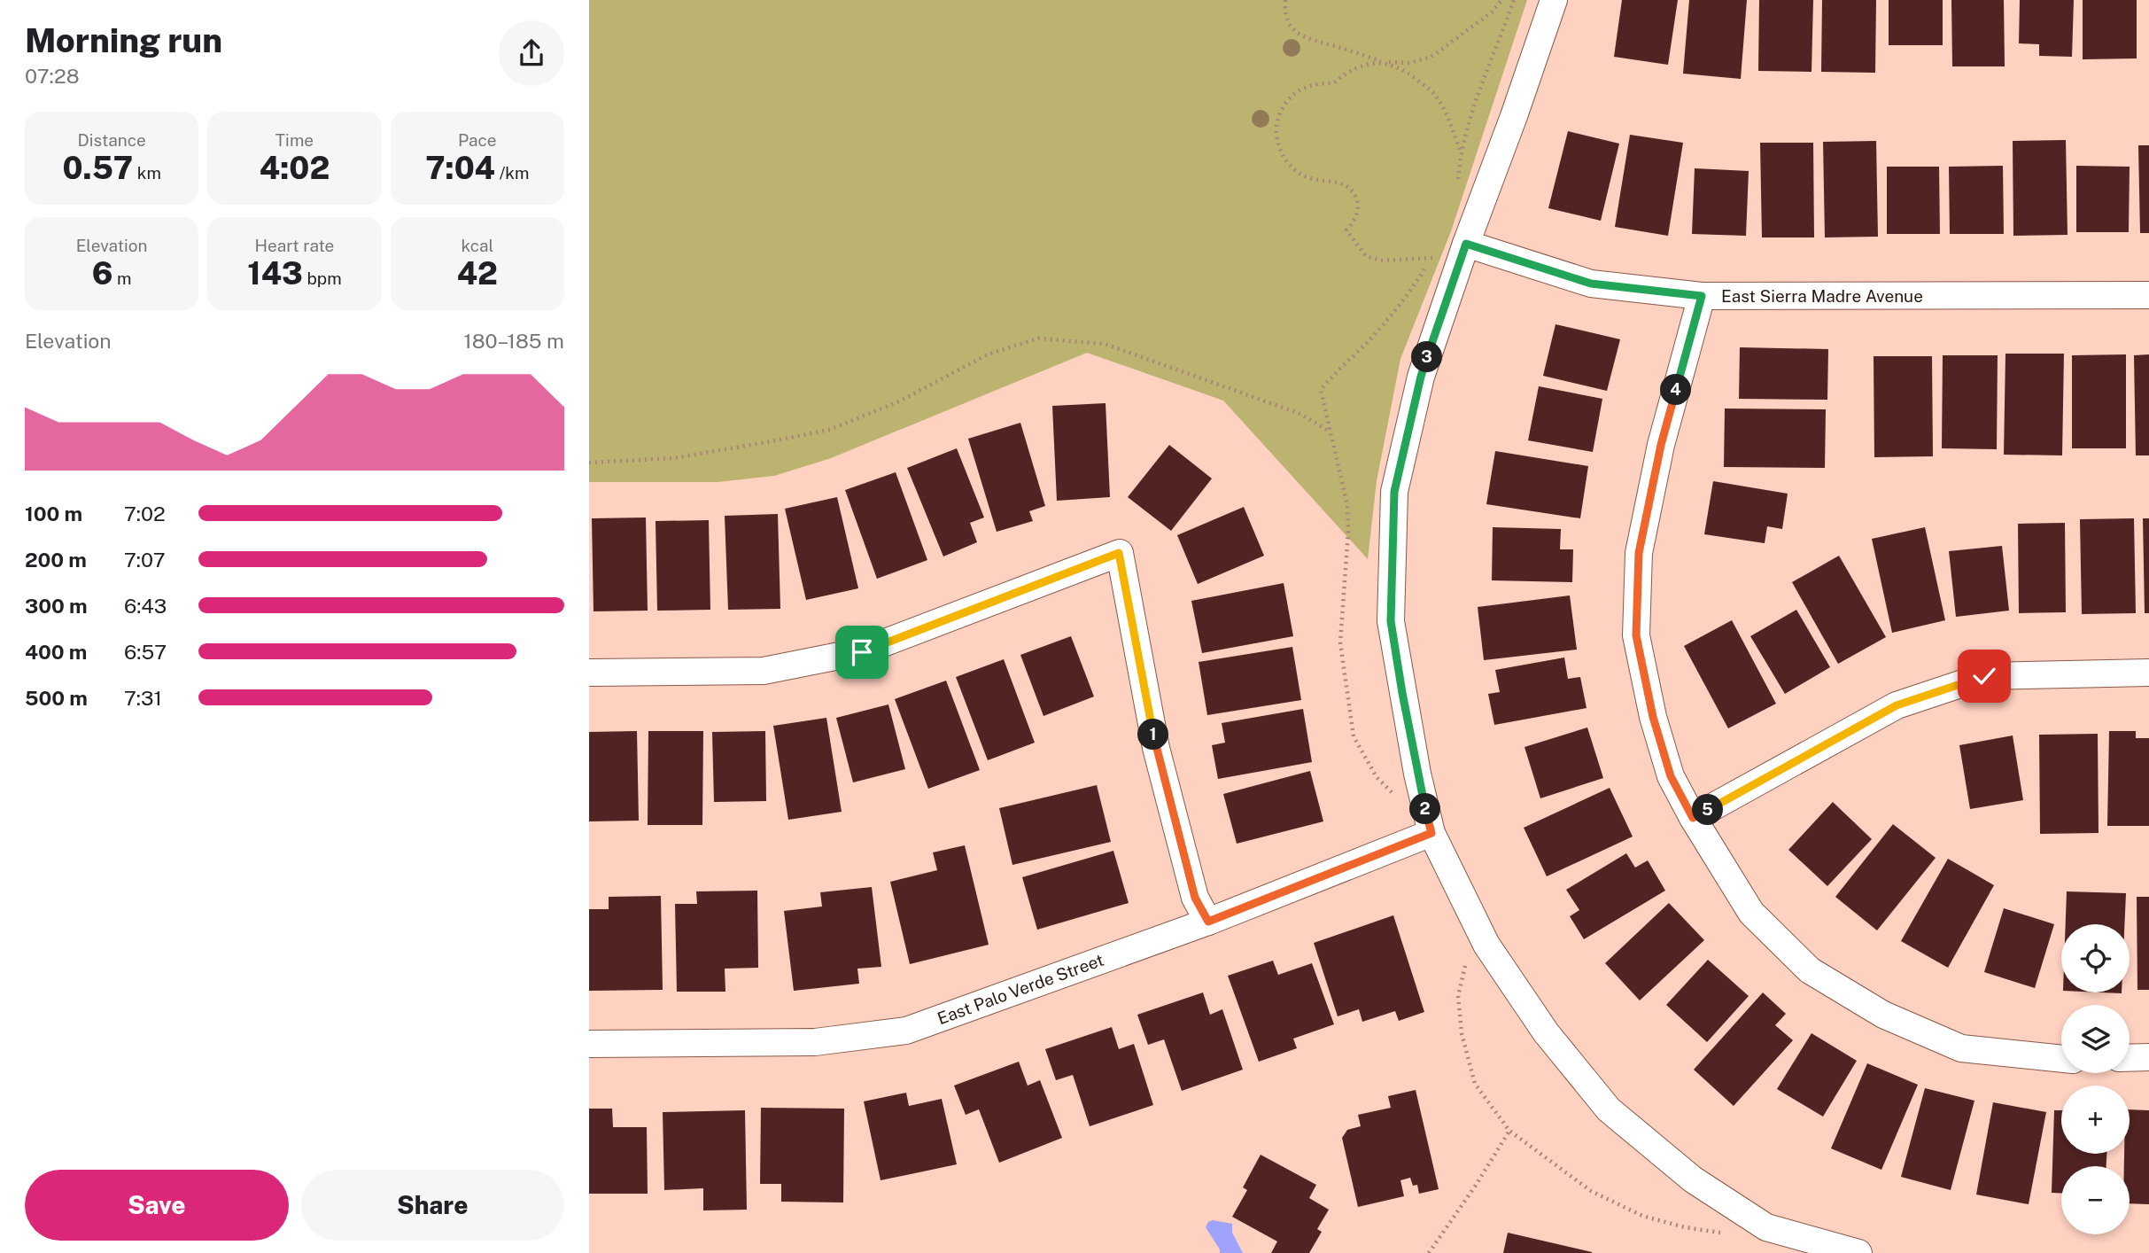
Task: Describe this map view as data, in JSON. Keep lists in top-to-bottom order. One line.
{"streets":{"street":["East Sierra Madre Avenue","East Palo Verde Street"]},"page":{"heading":["Morning run","07:28"],"stats":[["Distance","0.57 km"],["Time","4:02"],["Pace","7:04 /km"],["Elevation","6 m"],["Heart rate","143 bpm"],["kcal","42"]],"chart":["Elevation","180–185 m"],"pins":["3","4","1","2","5"],"list":[{"name":"100 m","note":"7:02"},{"name":"200 m","note":"7:07"},{"name":"300 m","note":"6:43"},{"name":"400 m","note":"6:57"},{"name":"500 m","note":"7:31"}],"map_buttons":["+","−"],"buttons":["Save","Share"]}}
